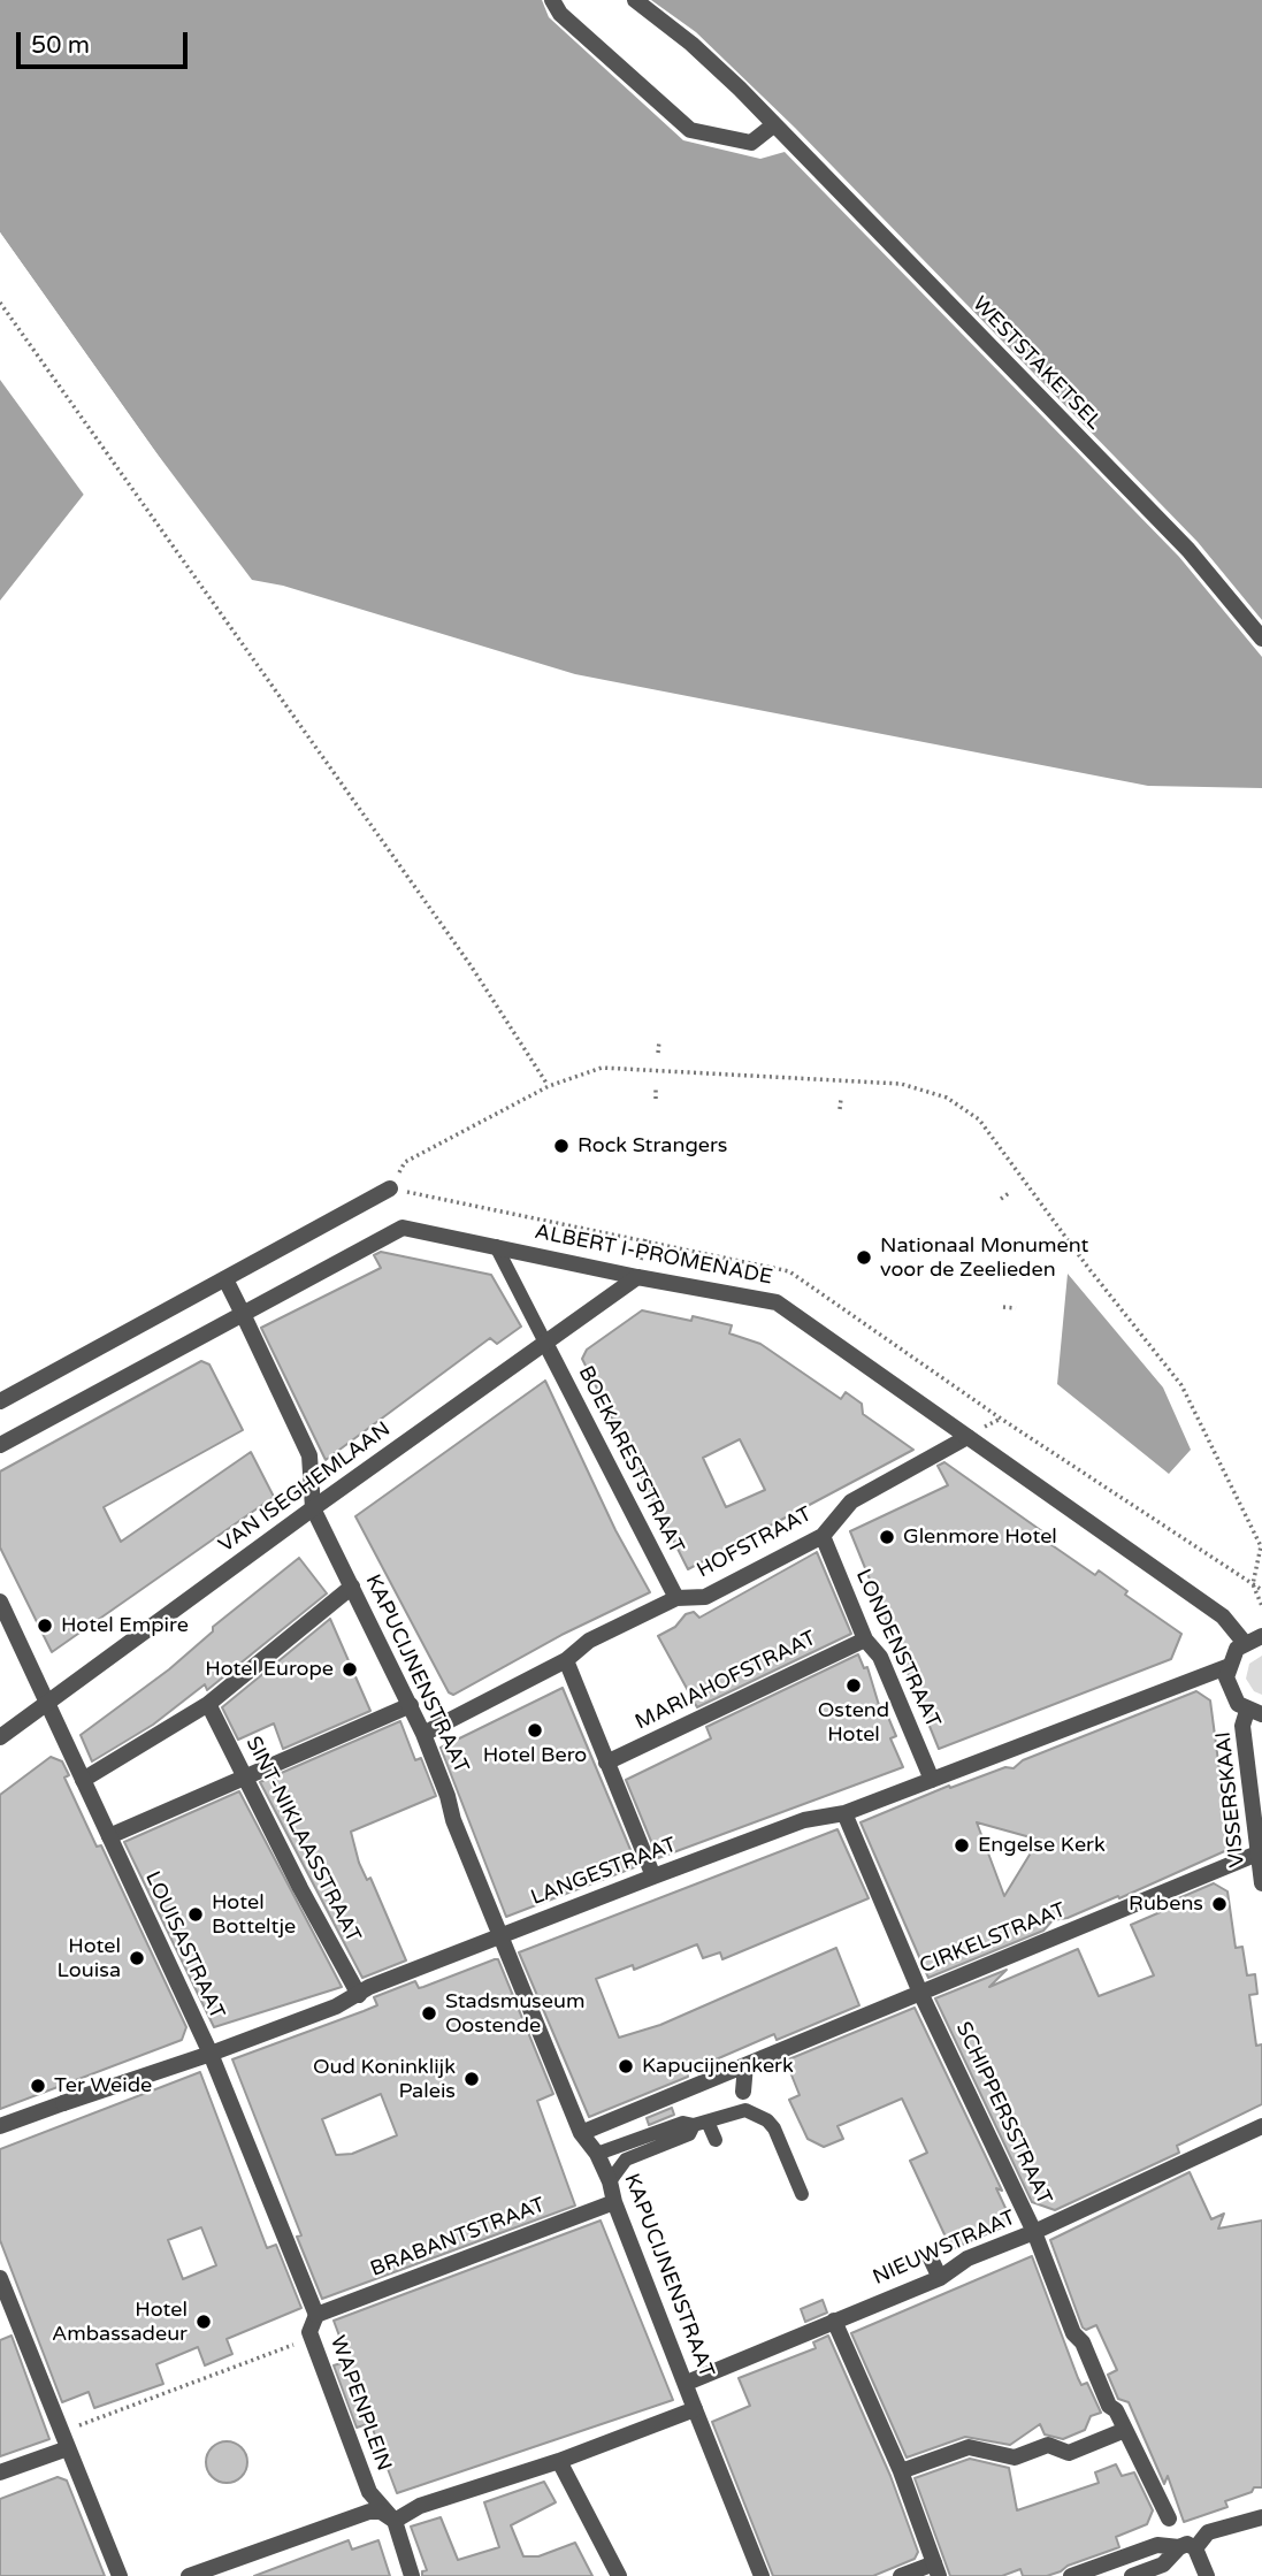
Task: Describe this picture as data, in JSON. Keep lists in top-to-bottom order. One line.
{"streets":{"street":["WESTSTAKETSEL","ALBERT I-PROMENADE","BOEKARESTSTRAAT","VAN ISEGHEMLAAN","HOFSTRAAT","LONDENSTRAAT","KAPUCIJNENSTRAAT","MARIAHOFSTRAAT","VISSERSKAAI","SINT-NIKLAASSTRAAT","LANGESTRAAT","CIRKELSTRAAT","LOUISASTRAAT","SCHIPPERSSTRAAT","BRABANTSTRAAT","NIEUWSTRAAT","WAPENPLEIN"]},"crossings":[["ALBERT I-PROMENADE","VAN ISEGHEMLAAN"],["ALBERT I-PROMENADE","HOFSTRAAT"],["ALBERT I-PROMENADE","KAPUCIJNENSTRAAT"],["BOEKARESTSTRAAT","VAN ISEGHEMLAAN"],["BOEKARESTSTRAAT","HOFSTRAAT"],["VAN ISEGHEMLAAN","KAPUCIJNENSTRAAT"],["VAN ISEGHEMLAAN","LOUISASTRAAT"],["HOFSTRAAT","LONDENSTRAAT"],["HOFSTRAAT","KAPUCIJNENSTRAAT"],["LONDENSTRAAT","MARIAHOFSTRAAT"],["LONDENSTRAAT","LANGESTRAAT"],["KAPUCIJNENSTRAAT","LANGESTRAAT"],["KAPUCIJNENSTRAAT","CIRKELSTRAAT"],["KAPUCIJNENSTRAAT","BRABANTSTRAAT"],["KAPUCIJNENSTRAAT","NIEUWSTRAAT"],["VISSERSKAAI","CIRKELSTRAAT"],["SINT-NIKLAASSTRAAT","LANGESTRAAT"],["LANGESTRAAT","LOUISASTRAAT"],["LANGESTRAAT","SCHIPPERSSTRAAT"],["CIRKELSTRAAT","SCHIPPERSSTRAAT"],["LOUISASTRAAT","BRABANTSTRAAT"],["LOUISASTRAAT","WAPENPLEIN"],["SCHIPPERSSTRAAT","NIEUWSTRAAT"],["BRABANTSTRAAT","WAPENPLEIN"]],"places":["Rock Strangers","Nationaal Monument voor de Zeelieden","Glenmore Hotel","Hotel Empire","Hotel Europe","Ostend Hotel","Hotel Bero","Engelse Kerk","Rubens","Hotel Botteltje","Hotel Louisa","Stadsmuseum Oostende","Kapucijnenkerk","Oud Koninklijk Paleis","Ter Weide","Hotel Ambassadeur"],"scale_bar":"50 m"}
